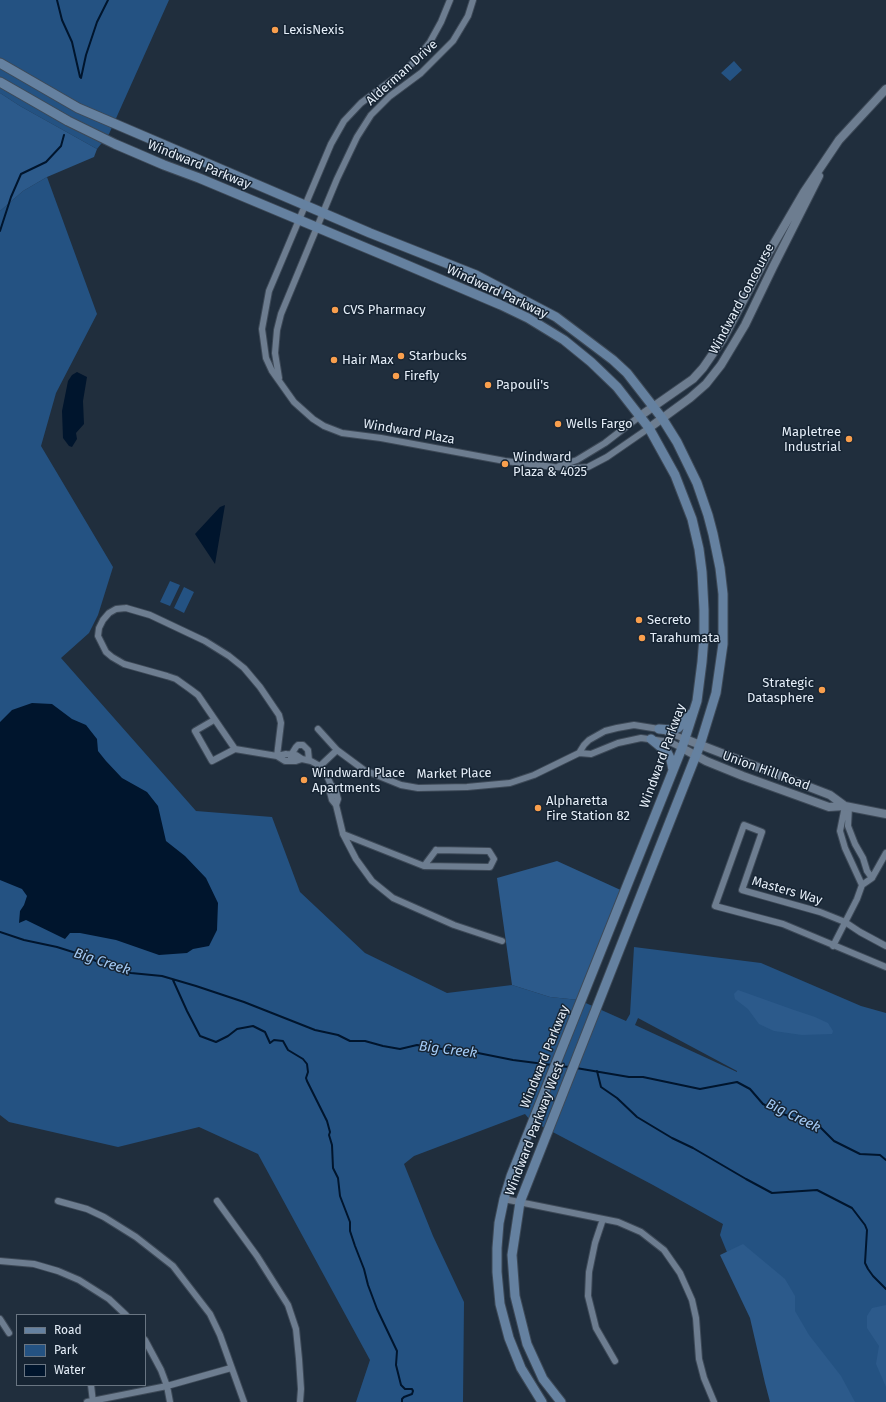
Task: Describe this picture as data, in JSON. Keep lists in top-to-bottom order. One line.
{"streets":{"main road":["Windward Parkway","Windward Parkway West"],"street":["Alderman Drive","Windward Concourse","Windward Plaza","Union Hill Road","Market Place","Masters Way"]},"crossings":[["Alderman Drive","Windward Parkway"],["Alderman Drive","Windward Plaza"],["Windward Parkway","Windward Concourse"],["Windward Parkway","Windward Plaza"],["Windward Parkway","Union Hill Road"],["Windward Parkway","Market Place"],["Windward Parkway","Windward Parkway West"],["Windward Concourse","Windward Plaza"],["Union Hill Road","Market Place"]],"water":["Big Creek"],"places":["LexisNexis","CVS Pharmacy","Starbucks","Hair Max","Firefly","Papouli's","Wells Fargo","Mapletree Industrial","Windward Plaza & 4025","Secreto","Tarahumata","Strategic Datasphere","Windward Place Apartments","Alpharetta Fire Station 82"],"legend":["Road","Park","Water"]}
